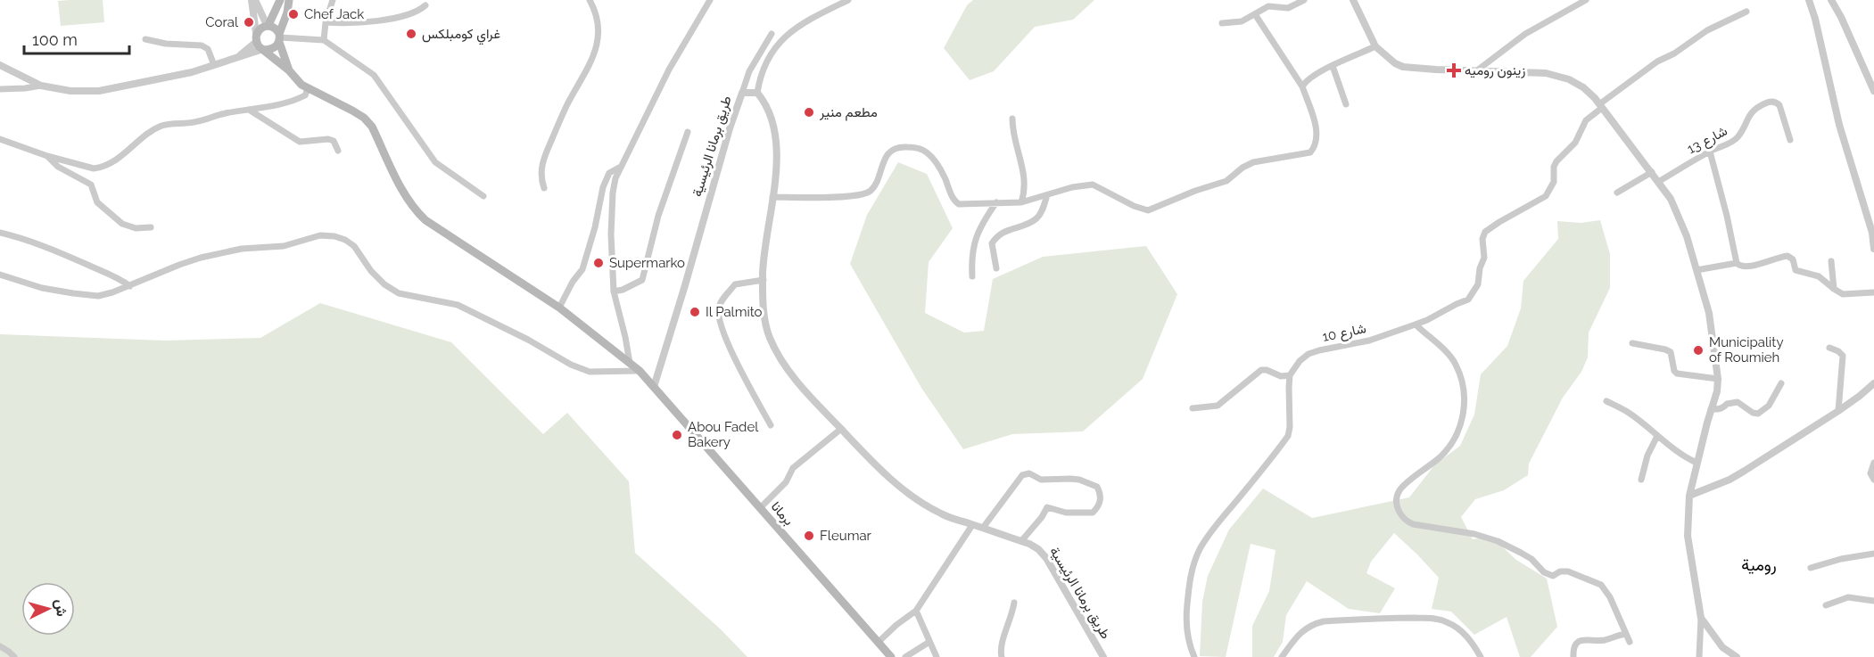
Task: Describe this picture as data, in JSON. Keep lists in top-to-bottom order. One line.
{"streets":{"main road":["برمانا"],"street":["شارع 13","طريق برمانا الرئيسية","شارع 10"]},"crossings":[["طريق برمانا الرئيسية","برمانا"]],"districts":["رومية"],"places":{"other":["Chef Jack","Coral","غراي كومبلكس","مطعم منير","Supermarko","Il Palmito","Municipality of Roumieh","Abou Fadel Bakery","Fleumar"],"health":["زينون روميه"]},"scale_bar":"100 m","north":"right"}
